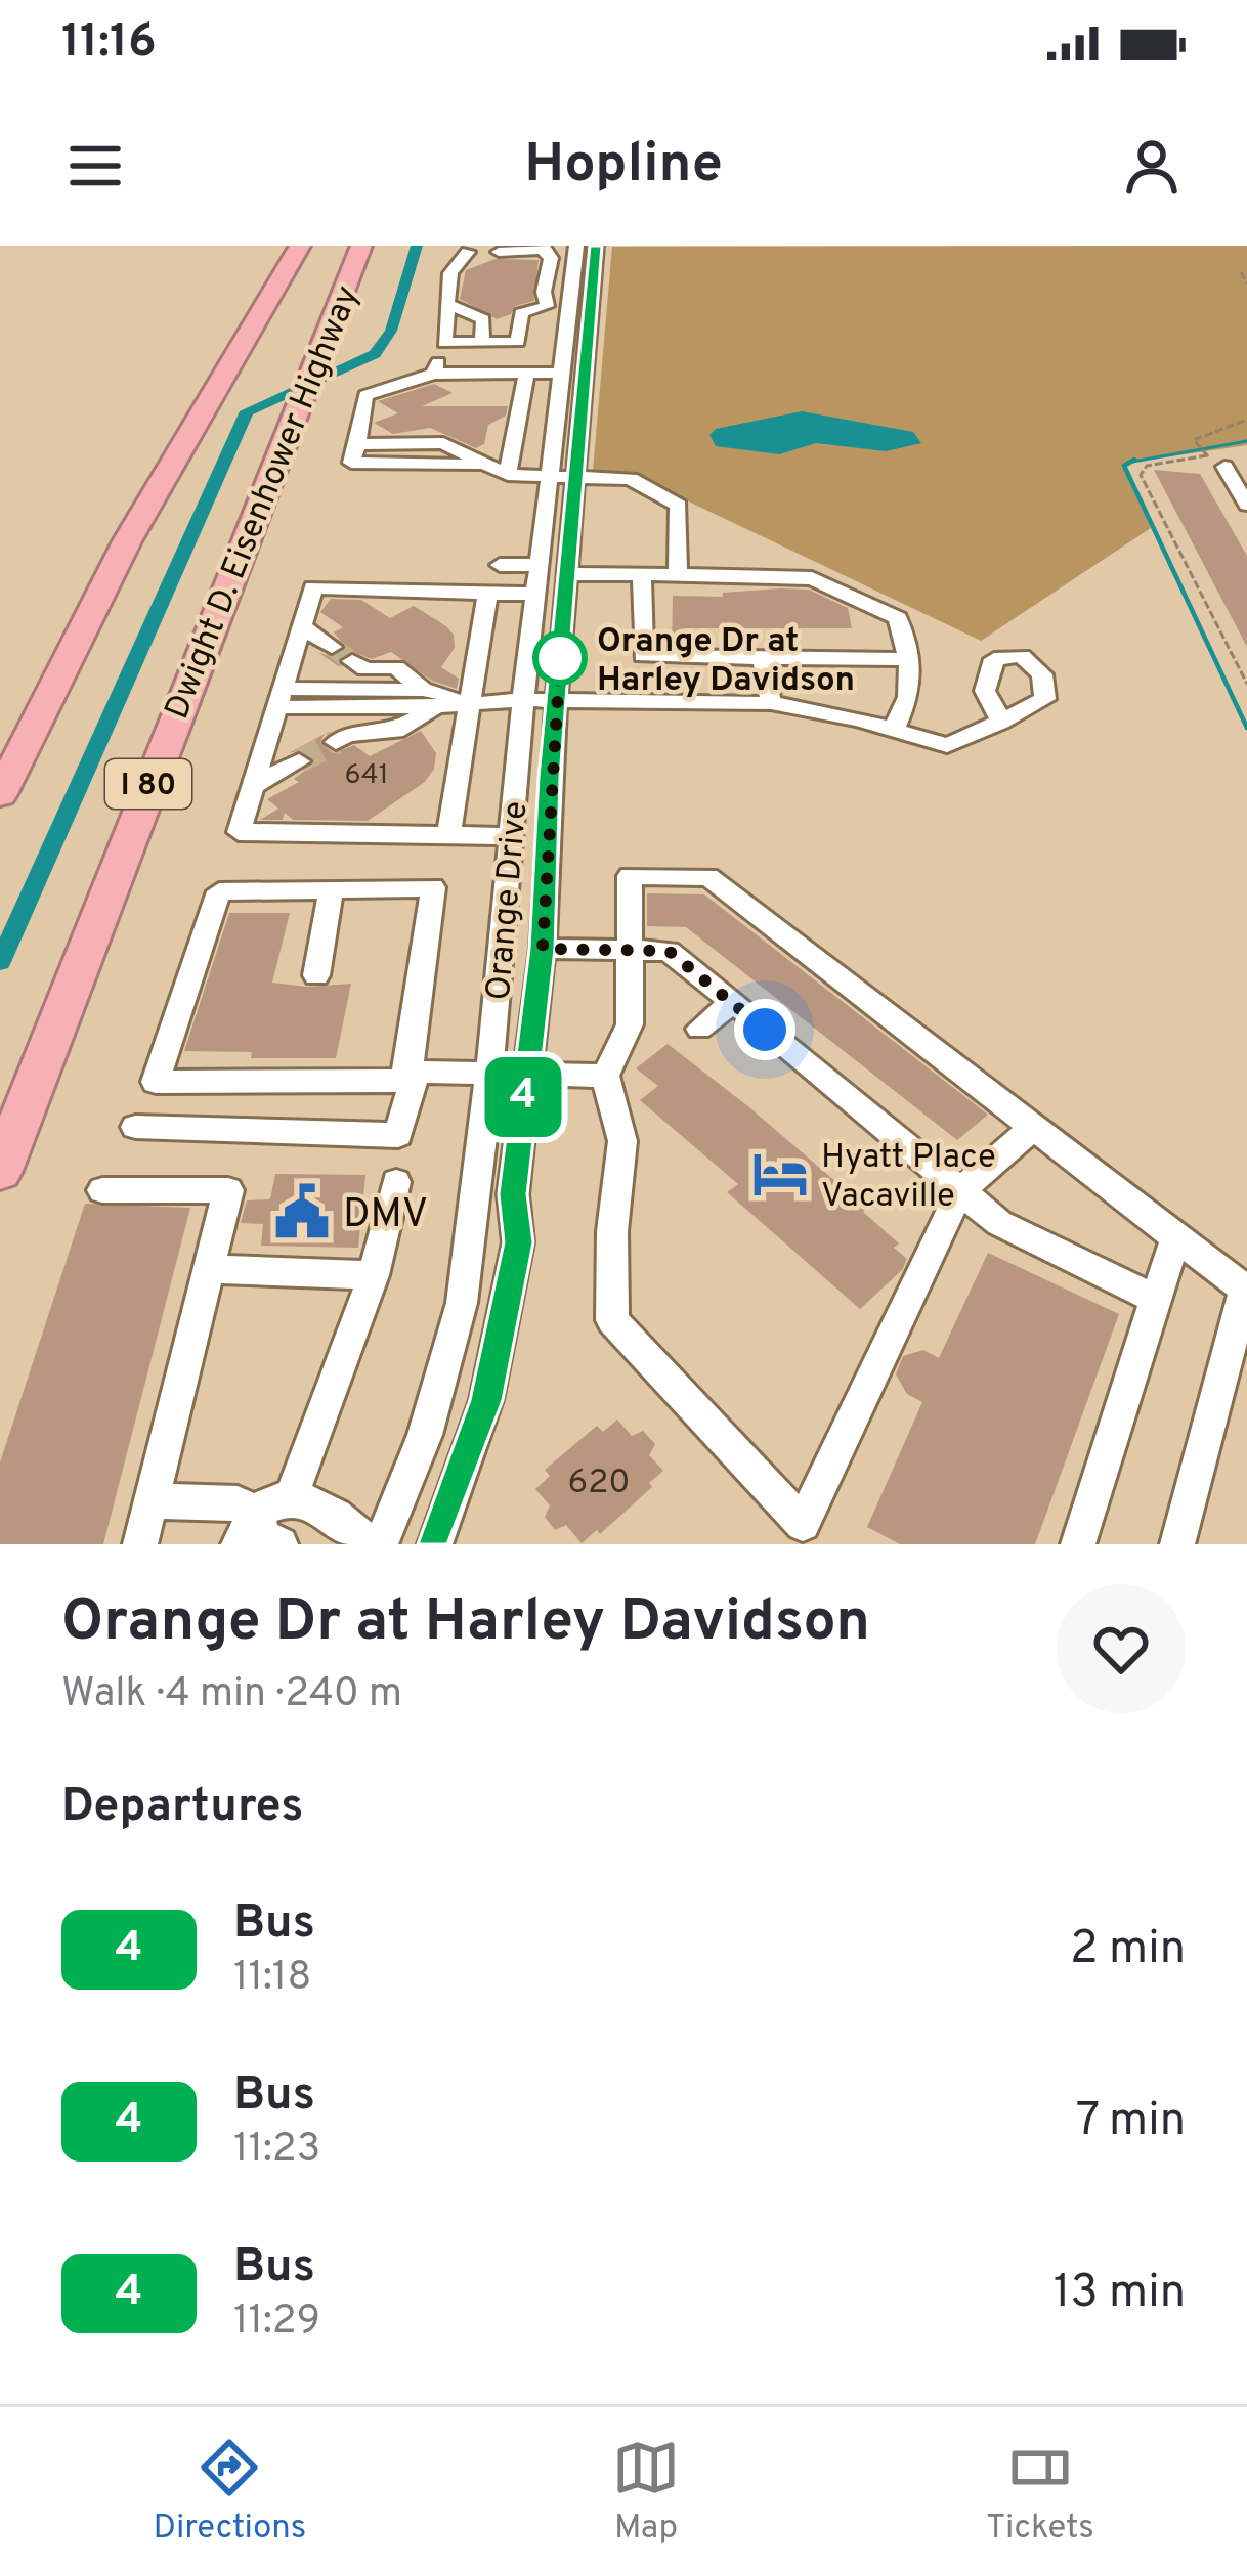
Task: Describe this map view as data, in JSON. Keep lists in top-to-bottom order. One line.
{"streets":{"highway":["Dwight D. Eisenhower Highway","I 80"],"street":["Orange Drive"]},"places":{"other":["Orange Dr at Harley Davidson"],"hotel":["Hyatt Place Vacaville"],"public building":["DMV"]},"lines":["bus line 4"],"house_numbers":["641","620"],"page":{"status":"11:16","header":"Hopline","on_map":"4","heading":[["Orange Dr at Harley Davidson","Walk · 4 min · 240 m"],"Departures"],"list":[{"mark":"4","name":"Bus","note":"11:18","value":"2 min"},{"mark":"4","name":"Bus","note":"11:23","value":"7 min"},{"mark":"4","name":"Bus","note":"11:29","value":"13 min"}],"tabs":["Directions","Map","Tickets"]}}
